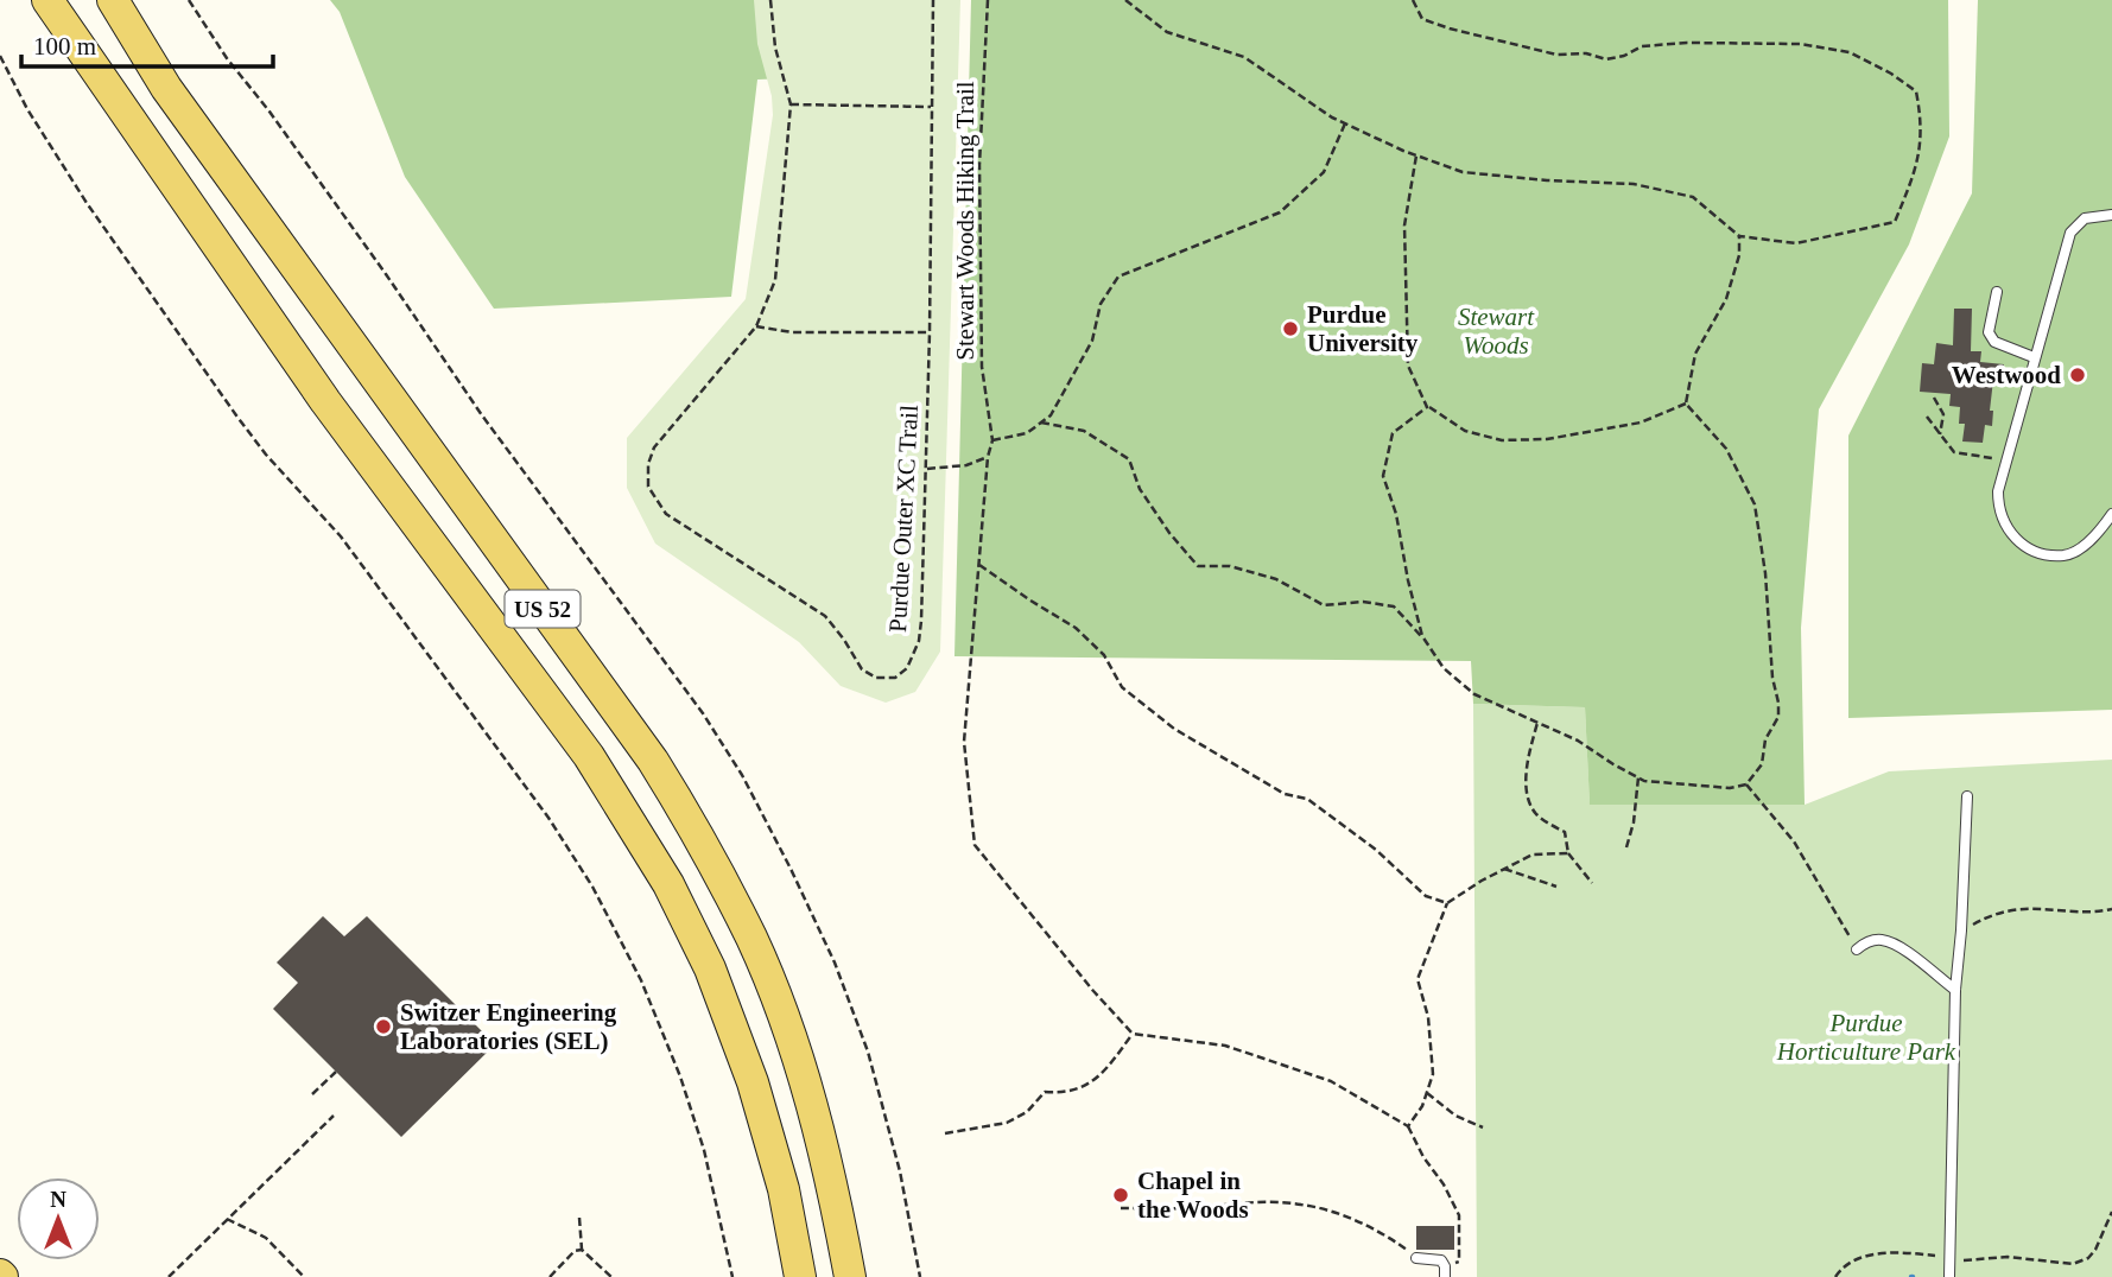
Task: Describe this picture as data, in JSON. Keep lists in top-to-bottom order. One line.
{"streets":{"main road":["US 52"],"path":["Stewart Woods Hiking Trail","Purdue Outer XC Trail"]},"parks":["Stewart Woods","Purdue Horticulture Park"],"places":["Purdue University","Westwood","Switzer Engineering Laboratories (SEL)","Chapel in the Woods"],"scale_bar":"100 m","north":"top"}
